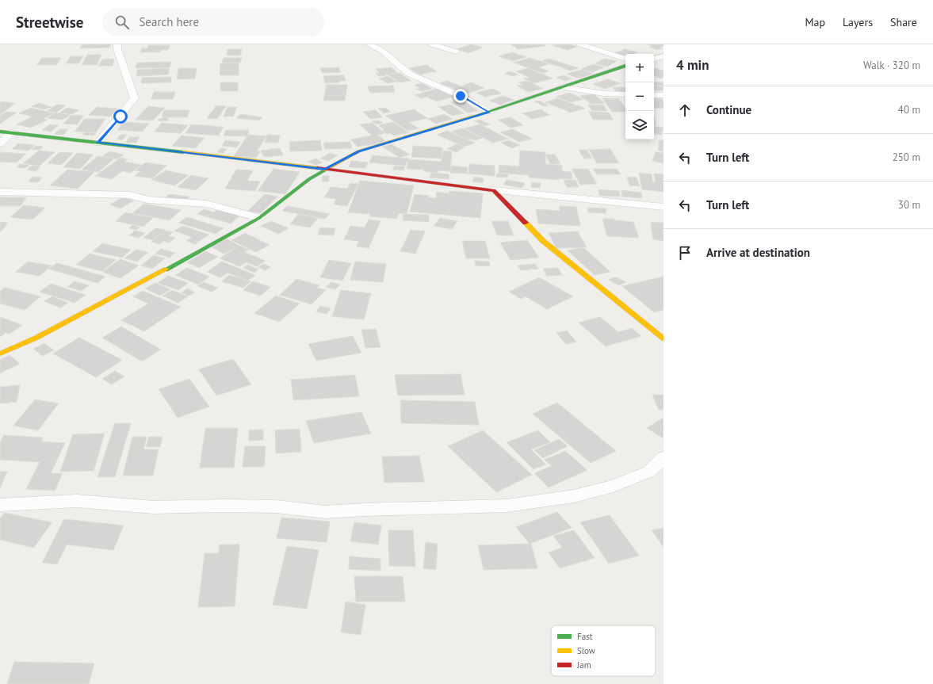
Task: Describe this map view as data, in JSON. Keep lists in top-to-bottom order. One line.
{"legend":["Fast","Slow","Jam"],"page":{"header":"Streetwise","search":"Search here","nav":["Map","Layers","Share"],"heading":["4 min","Walk · 320 m"],"map_buttons":["+","−"],"list":[["Continue","40 m"],["Turn left","250 m"],["Turn left","30 m"],"Arrive at destination"]}}
